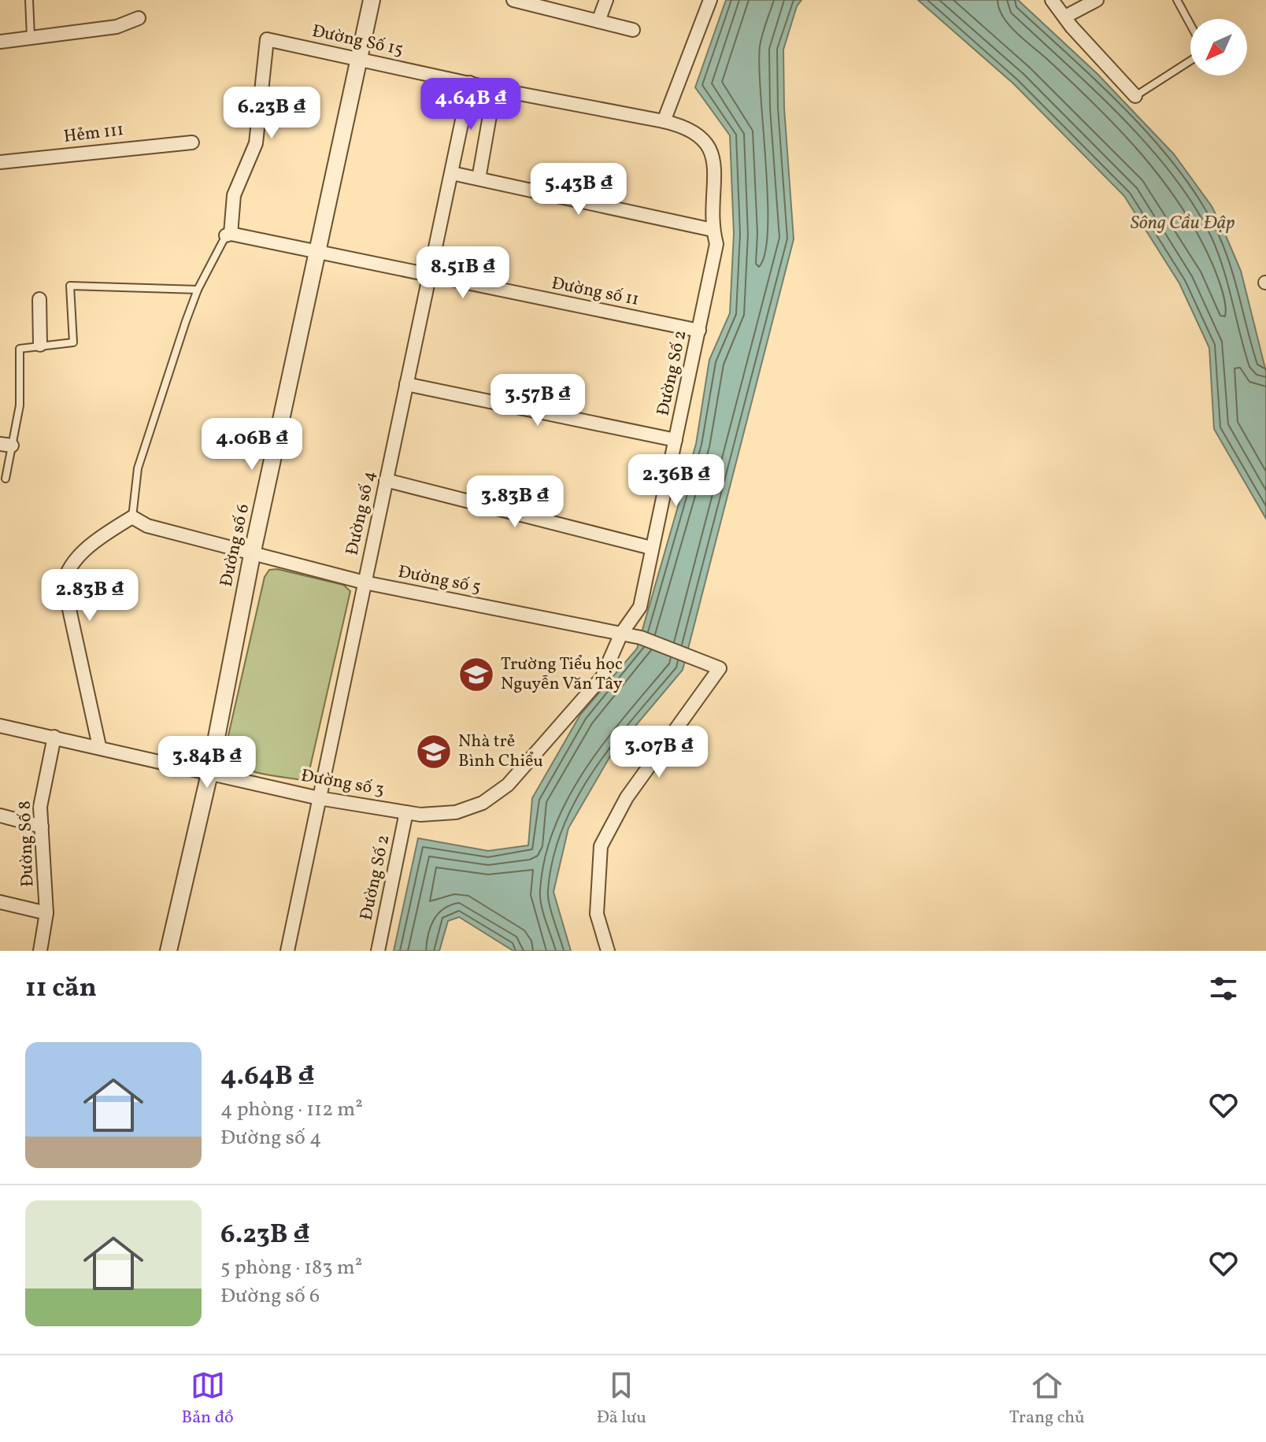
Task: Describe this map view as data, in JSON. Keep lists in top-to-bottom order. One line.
{"streets":{"street":["Đường Số 15","Hẻm 111","Đường số 11","Đường Số 2","Đường số 4","Đường số 6","Đường số 5","Đường số 3","Đường Số 8"]},"crossings":[["Đường Số 15","Đường số 11"],["Đường Số 15","Đường Số 2"],["Đường Số 15","Đường số 4"],["Đường Số 15","Đường số 6"],["Đường số 11","Đường Số 2"],["Đường số 11","Đường số 4"],["Đường số 11","Đường số 6"],["Đường Số 2","Đường số 5"],["Đường Số 2","Đường số 3"],["Đường số 4","Đường số 5"],["Đường số 4","Đường số 3"],["Đường số 6","Đường số 5"],["Đường số 6","Đường số 3"],["Đường số 3","Đường Số 8"]],"water":["Sông Cầu Đập"],"places":{"school or university":["Trường Tiểu học Nguyễn Văn Tây","Nhà trẻ Bình Chiểu"]},"north":"bottom left","page":{"price":["4.64B ₫","6.23B ₫","5.43B ₫","8.51B ₫","3.57B ₫","4.06B ₫","2.36B ₫","3.83B ₫","2.83B ₫","3.07B ₫","3.84B ₫"],"heading":"11 căn","list":[{"name":"4.64B ₫","note":"4 phòng · 112 m² · Đường số 4"},{"name":"6.23B ₫","note":"5 phòng · 183 m² · Đường số 6"}],"tabs":["Bản đồ","Đã lưu","Trang chủ"]}}
